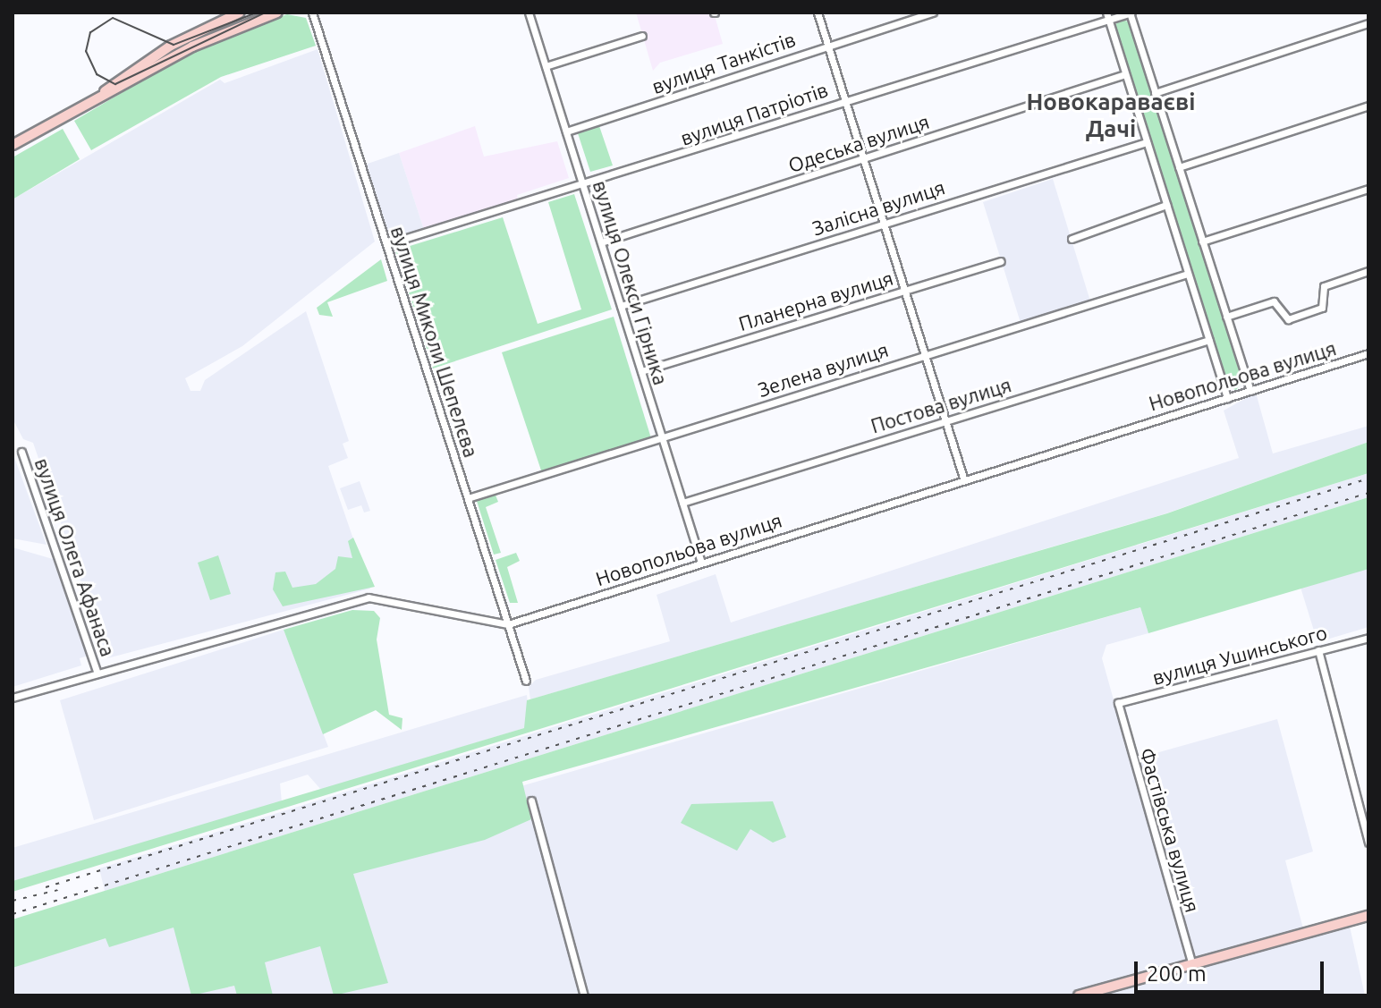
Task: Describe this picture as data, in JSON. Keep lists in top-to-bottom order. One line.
{"streets":{"street":["вулиця Танкістів","вулиця Патріотів","Одеська вулиця","Залісна вулиця","вулиця Олекси Гірника","Планерна вулиця","вулиця Миколи Шепелєва","Зелена вулиця","Новопольова вулиця","Постова вулиця","вулиця Олега Афанаса","вулиця Ушинського","Фастівська вулиця"]},"crossings":[["вулиця Танкістів","вулиця Олекси Гірника"],["вулиця Патріотів","вулиця Олекси Гірника"],["вулиця Патріотів","вулиця Миколи Шепелєва"],["Одеська вулиця","вулиця Олекси Гірника"],["Залісна вулиця","вулиця Олекси Гірника"],["вулиця Олекси Гірника","Планерна вулиця"],["вулиця Олекси Гірника","Зелена вулиця"],["вулиця Олекси Гірника","Новопольова вулиця"],["вулиця Олекси Гірника","Постова вулиця"],["вулиця Миколи Шепелєва","Зелена вулиця"],["вулиця Миколи Шепелєва","Новопольова вулиця"],["Новопольова вулиця","вулиця Олега Афанаса"],["вулиця Ушинського","Фастівська вулиця"]],"districts":["Новокараваєві Дачі"],"scale_bar":"200 m"}
